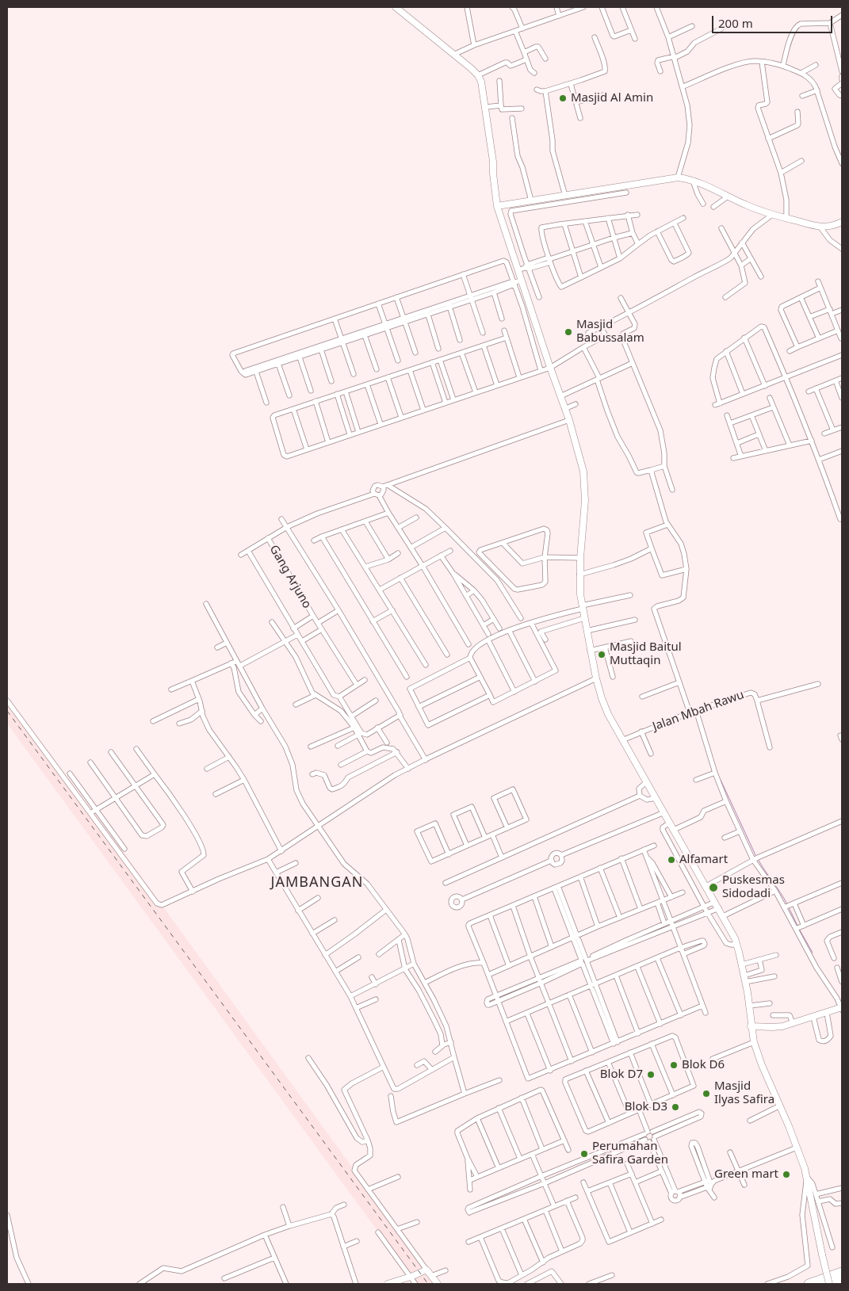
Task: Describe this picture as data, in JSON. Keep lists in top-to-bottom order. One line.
{"streets":{"street":["Gang Arjuno","Jalan Mbah Rawu"]},"districts":["JAMBANGAN"],"places":["Masjid Al Amin","Masjid Babussalam","Masjid Baitul Muttaqin","Alfamart","Puskesmas Sidodadi","Blok D6","Blok D7","Masjid Ilyas Safira","Blok D3","Perumahan Safira Garden","Green mart"],"scale_bar":"200 m"}
